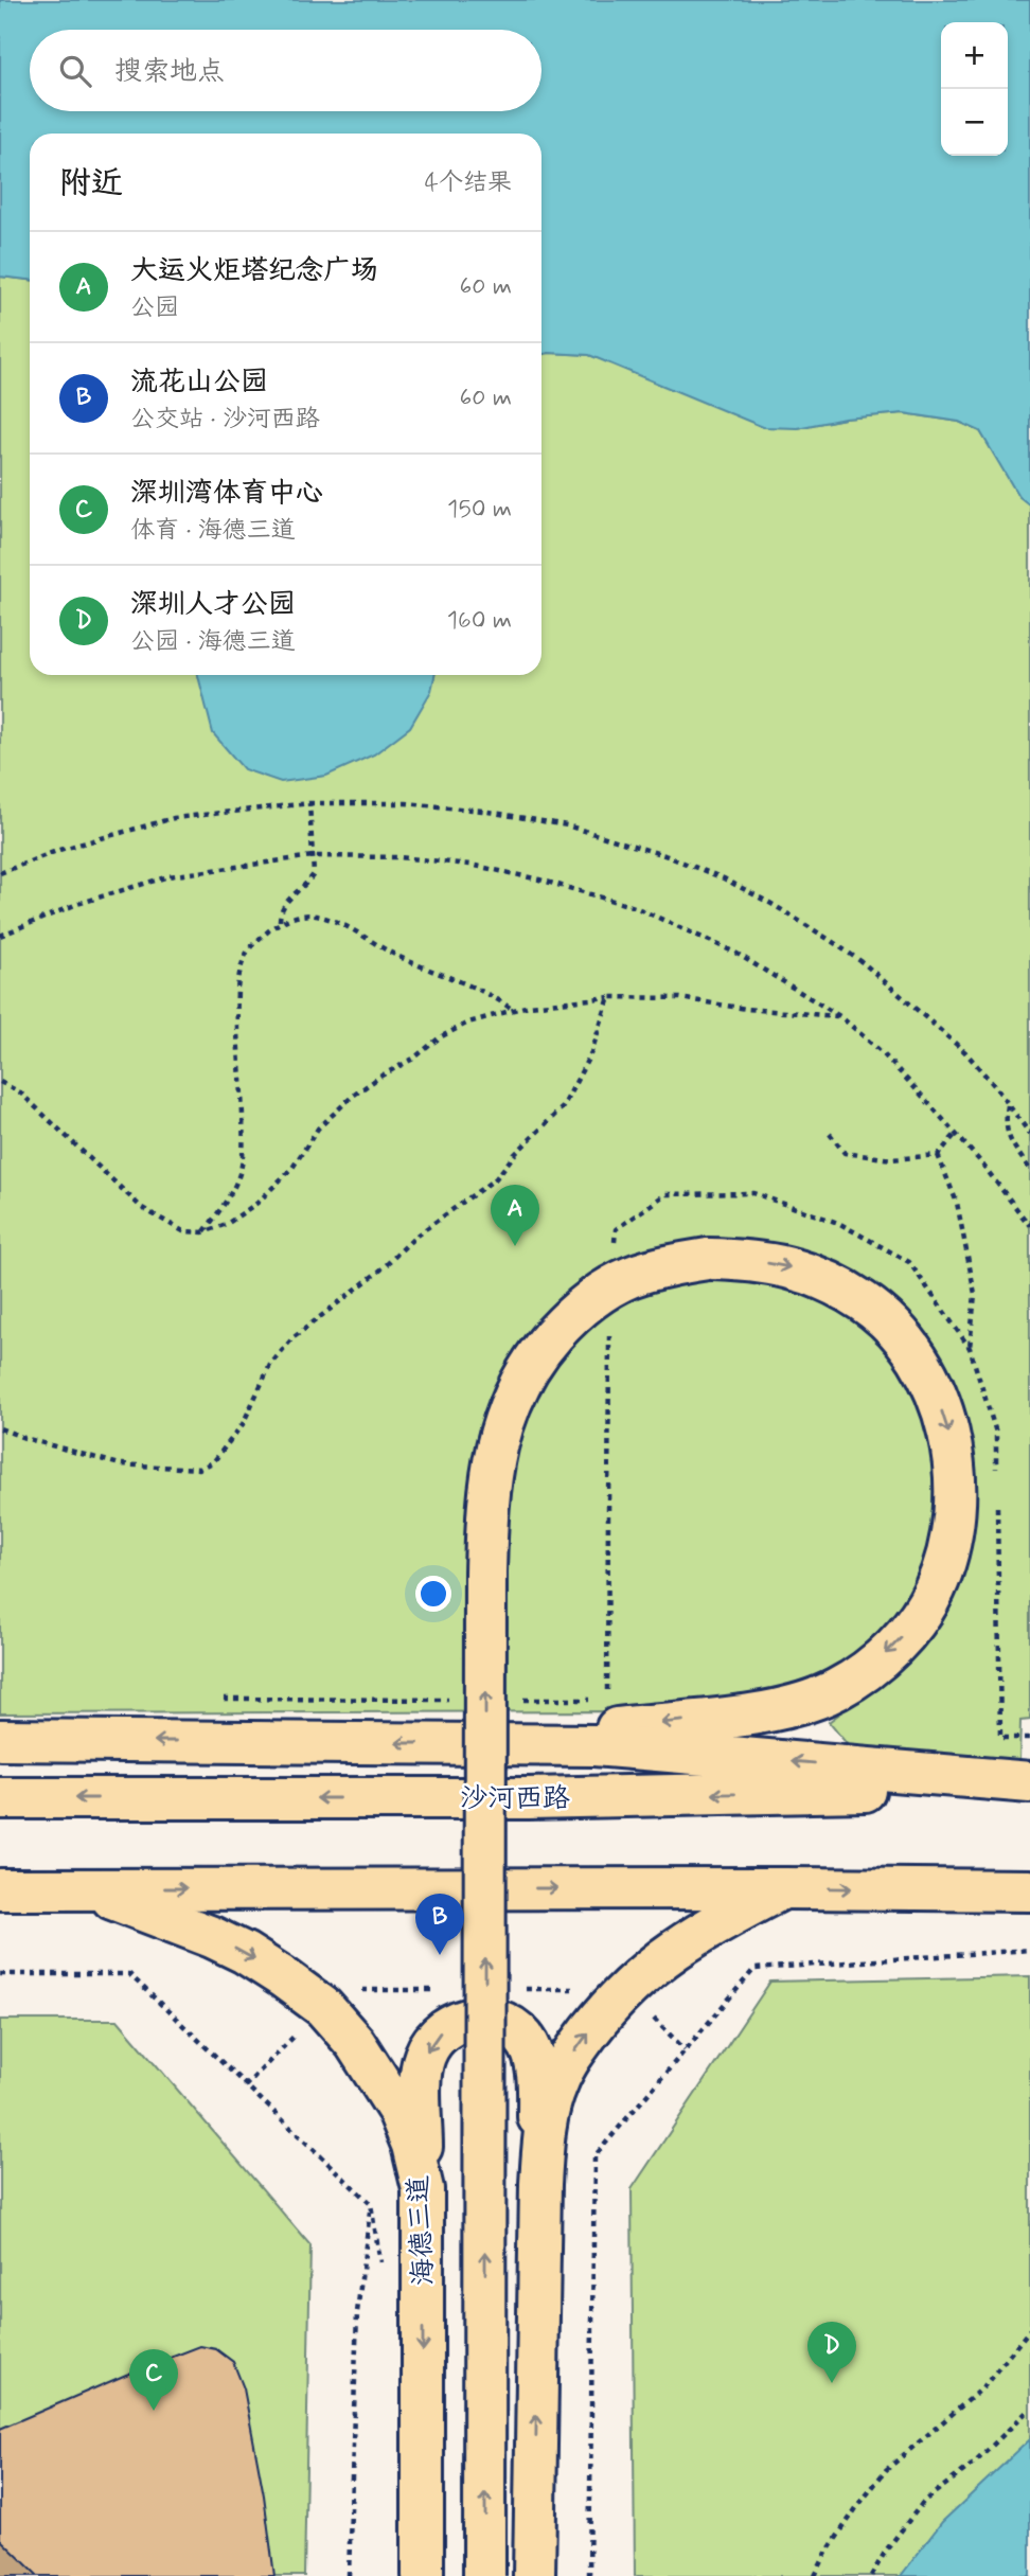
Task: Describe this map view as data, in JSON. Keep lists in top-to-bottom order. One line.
{"streets":{"main road":["沙河西路","海德三道"]},"one_way":["海德三道"],"page":{"map_buttons":["+","−"],"search":"搜索地点","heading":["附近","4个结果"],"list":[{"mark":"A","name":"大运火炬塔纪念广场","note":"公园","value":"60 m"},{"mark":"B","name":"流花山公园","note":"公交站 · 沙河西路","value":"60 m"},{"mark":"C","name":"深圳湾体育中心","note":"体育 · 海德三道","value":"150 m"},{"mark":"D","name":"深圳人才公园","note":"公园 · 海德三道","value":"160 m"}],"pins":["A","B","D","C"]}}
